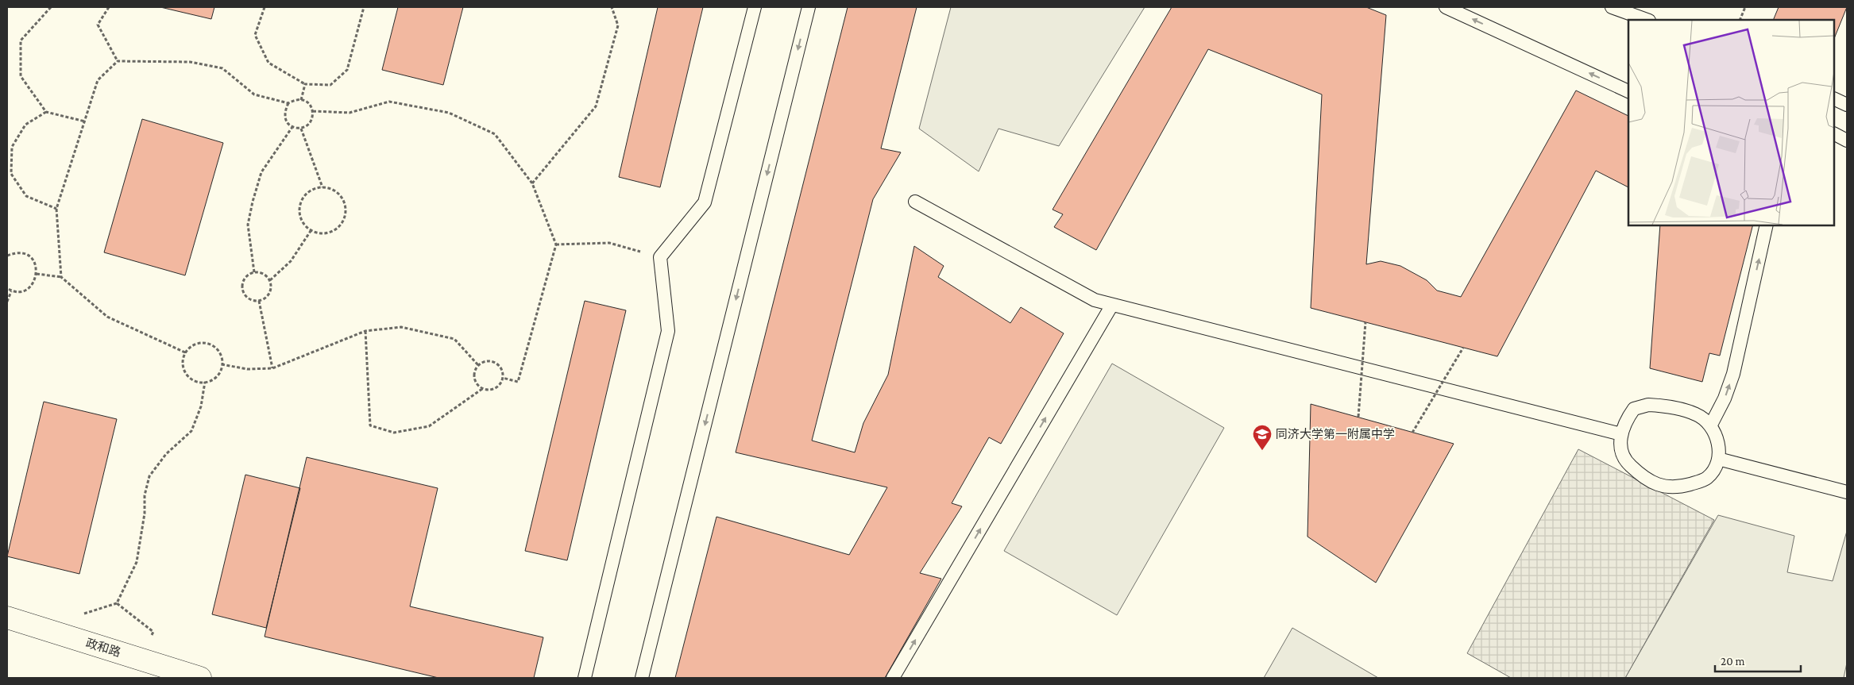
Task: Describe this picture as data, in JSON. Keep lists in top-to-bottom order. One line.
{"streets":{"street":["政和路"]},"places":{"school or university":["同济大学第一附属中学"]},"scale_bar":"20 m"}
